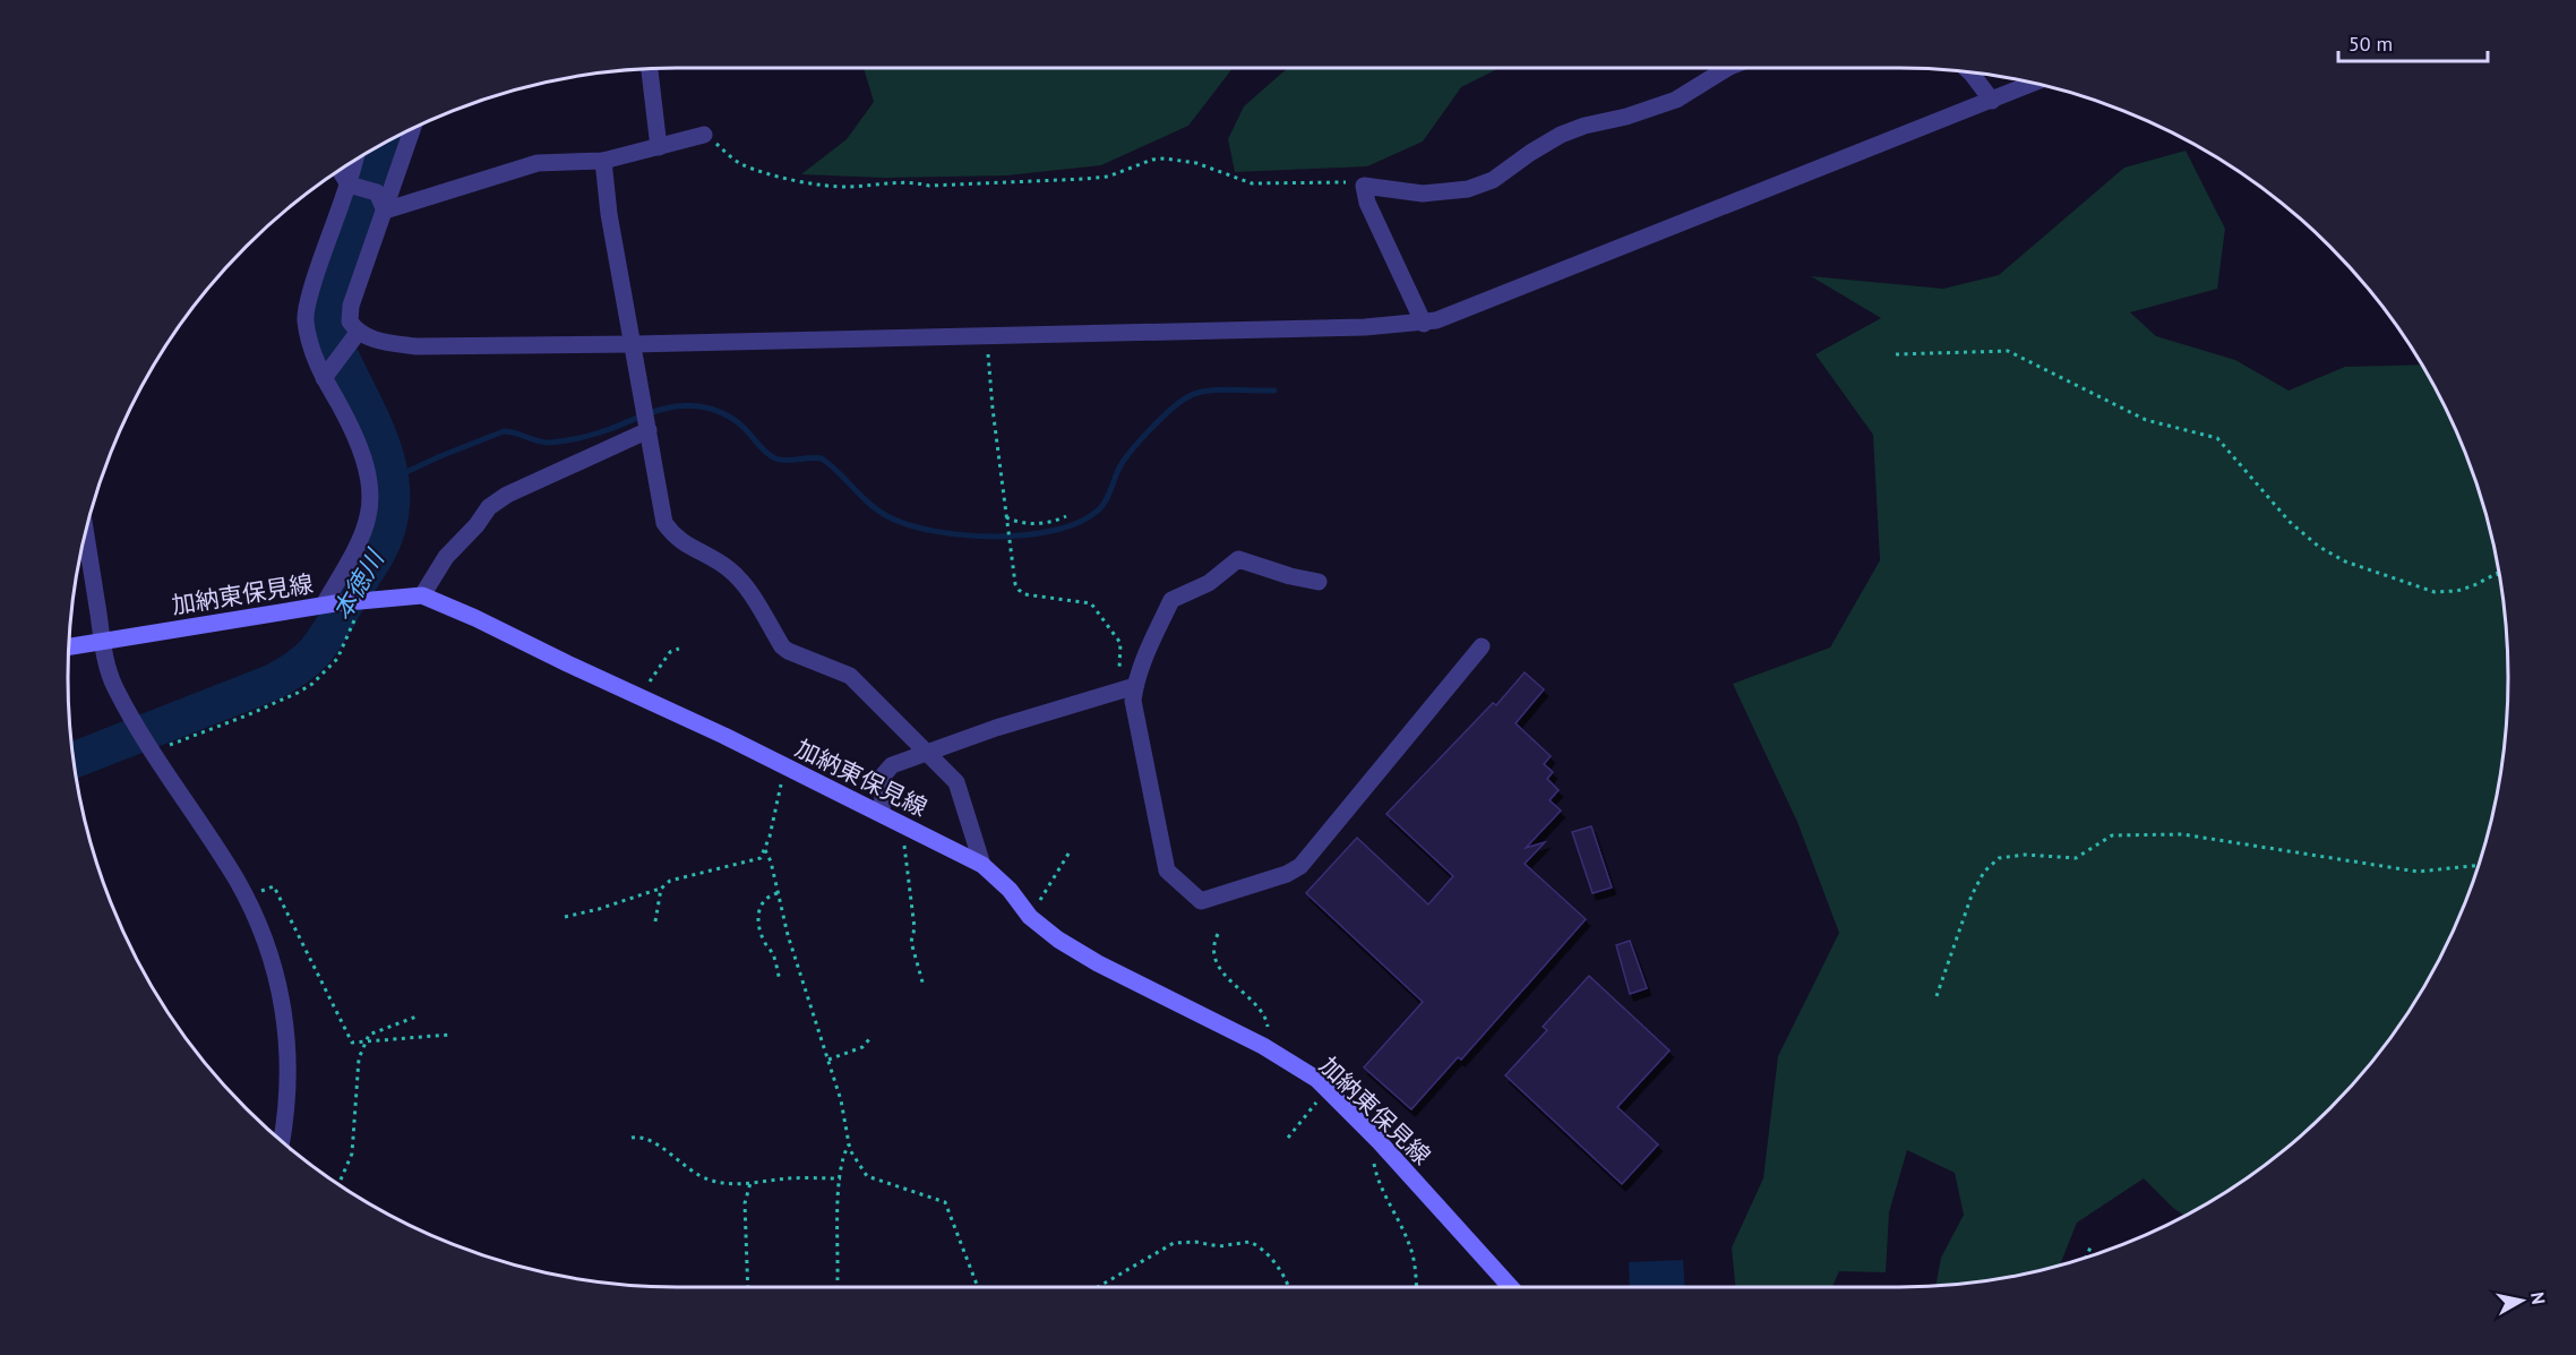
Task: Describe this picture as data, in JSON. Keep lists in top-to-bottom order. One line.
{"streets":{"main road":["加納東保見線"]},"water":["本徳川"],"scale_bar":"50 m","north":"right"}
